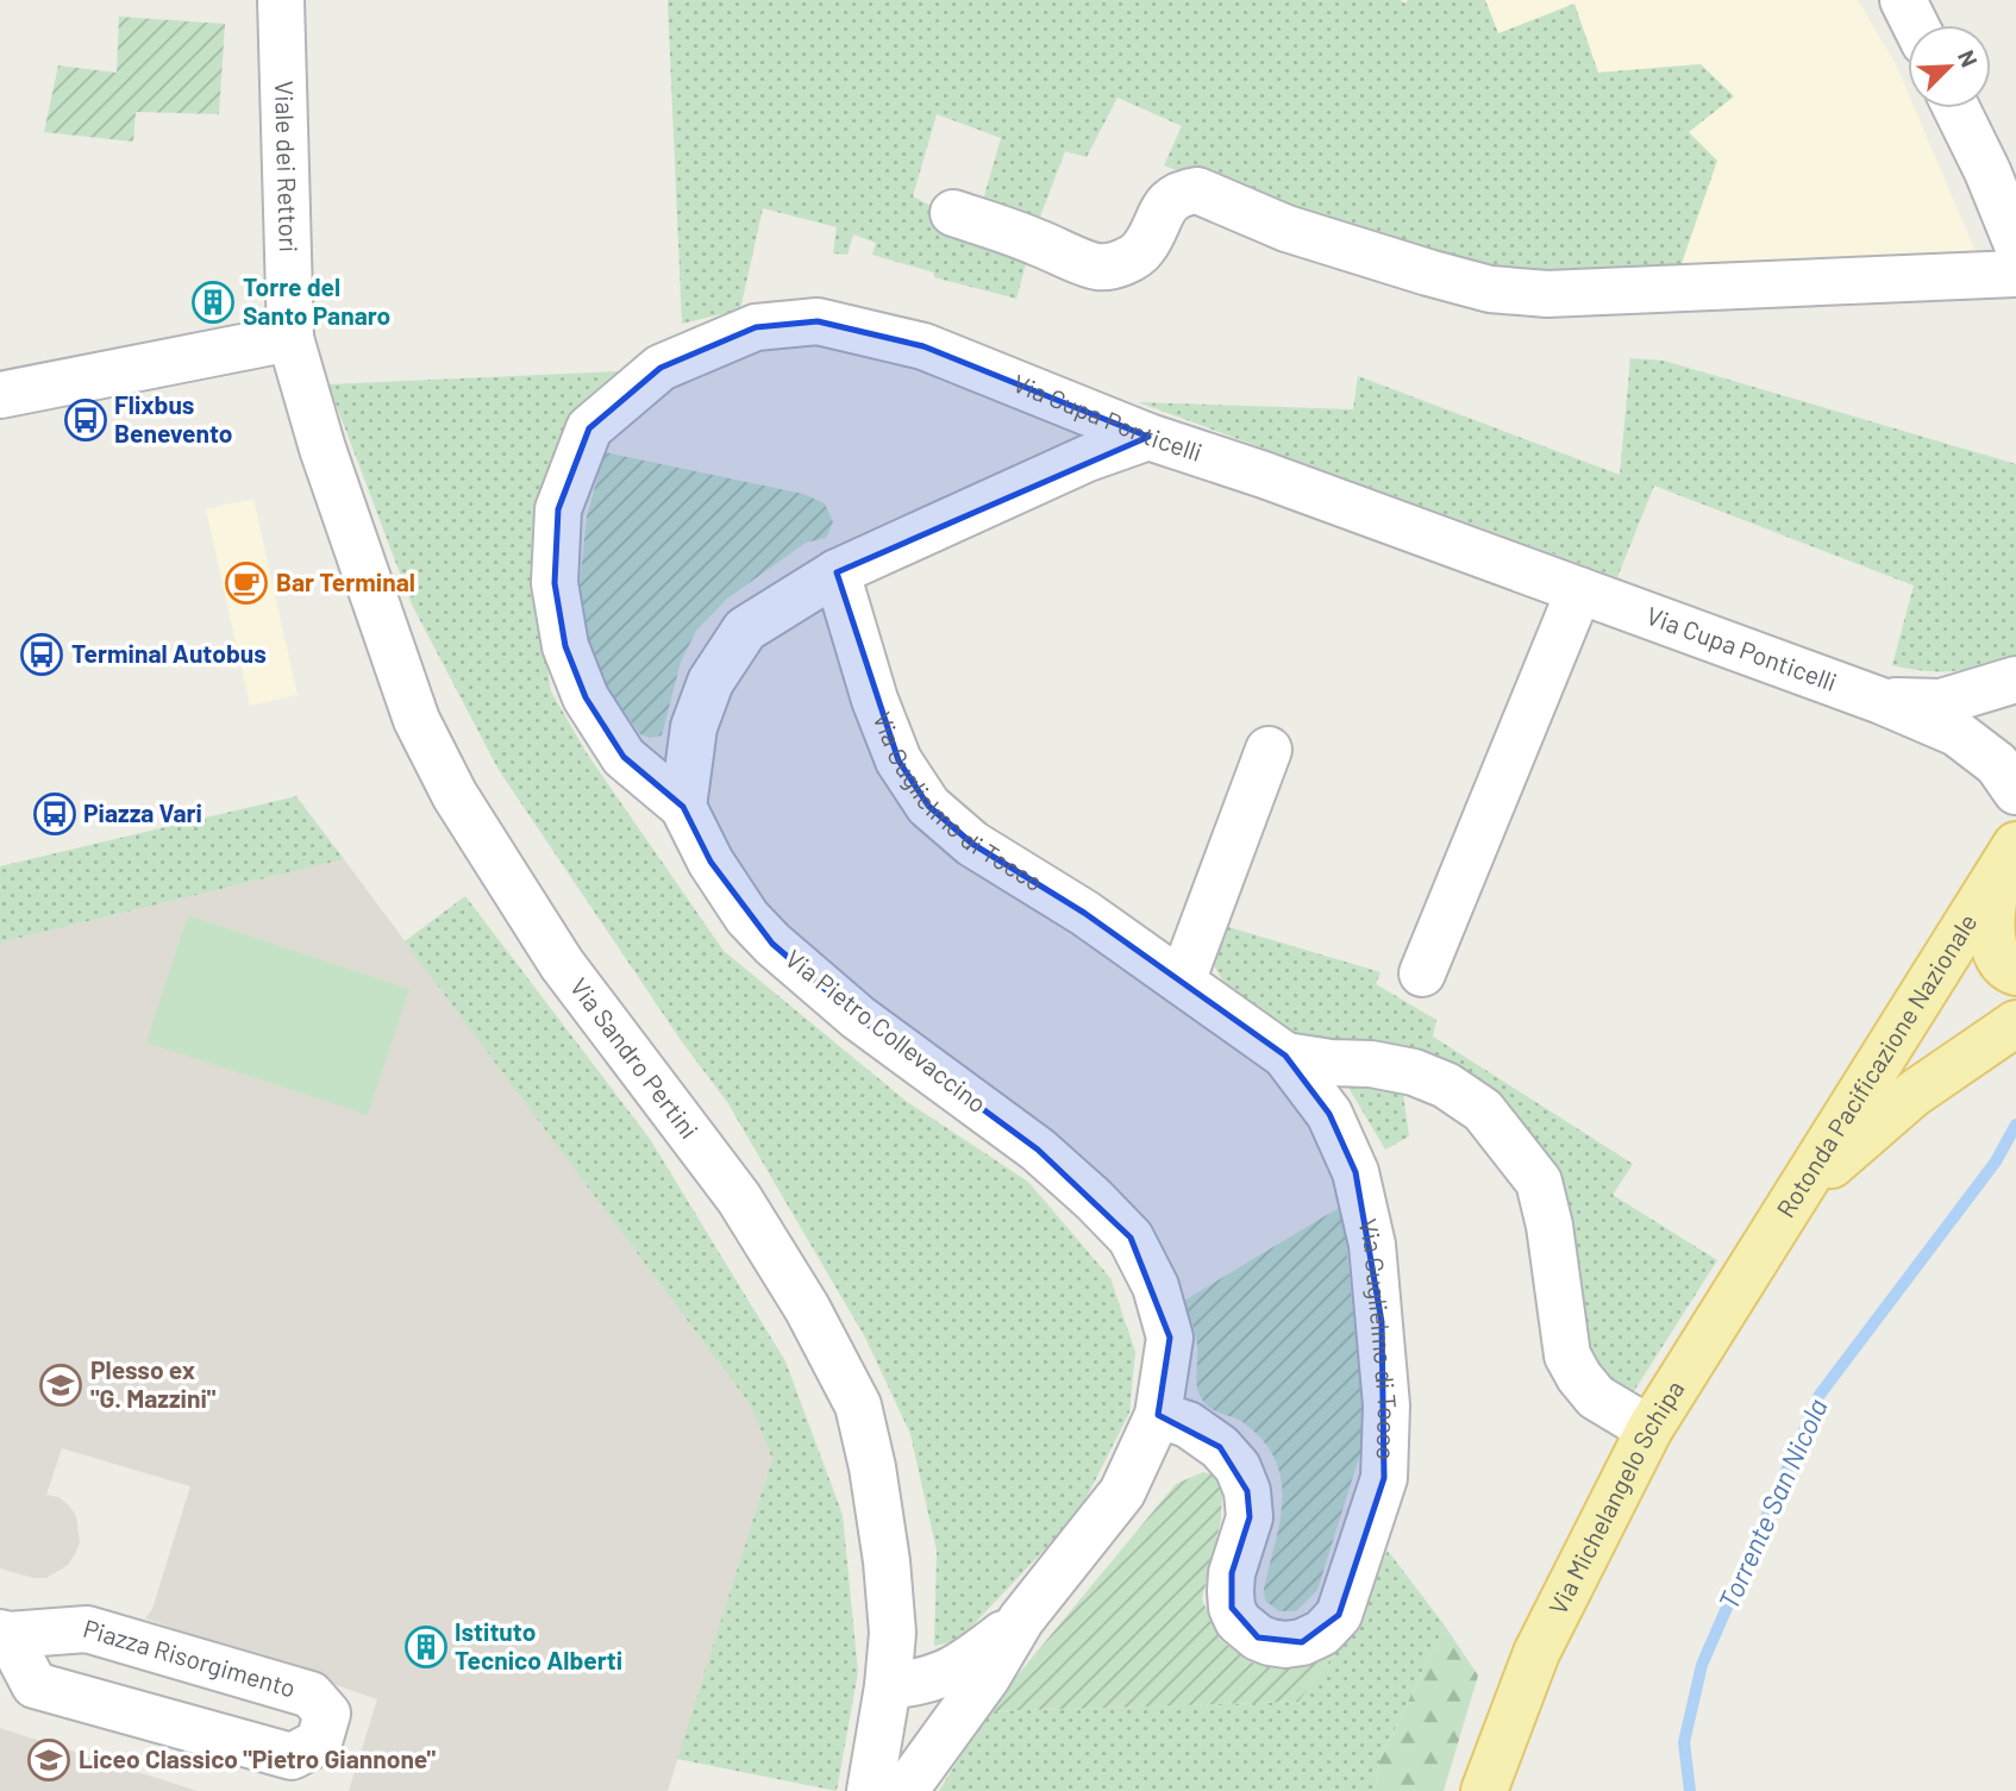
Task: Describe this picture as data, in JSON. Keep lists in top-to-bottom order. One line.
{"streets":{"main road":["Rotonda Pacificazione Nazionale","Via Michelangelo Schipa"],"street":["Viale dei Rettori","Via Cupa Ponticelli","Via Guglielmo di Tocco","Via Pietro Collevaccino","Via Sandro Pertini","Piazza Risorgimento"]},"crossings":[["Viale dei Rettori","Via Sandro Pertini"],["Via Cupa Ponticelli","Via Pietro Collevaccino"],["Via Guglielmo di Tocco","Via Pietro Collevaccino"],["Via Guglielmo di Tocco","Via Michelangelo Schipa"],["Rotonda Pacificazione Nazionale","Via Michelangelo Schipa"]],"water":["Torrente San Nicola"],"places":{"building":["Torre del Santo Panaro","Istituto Tecnico Alberti"],"bus stop":["Flixbus Benevento","Terminal Autobus","Piazza Vari"],"cafe":["Bar Terminal"],"school or university":["Plesso ex \"G. Mazzini\"","Liceo Classico \"Pietro Giannone\""]},"north":"top right"}
